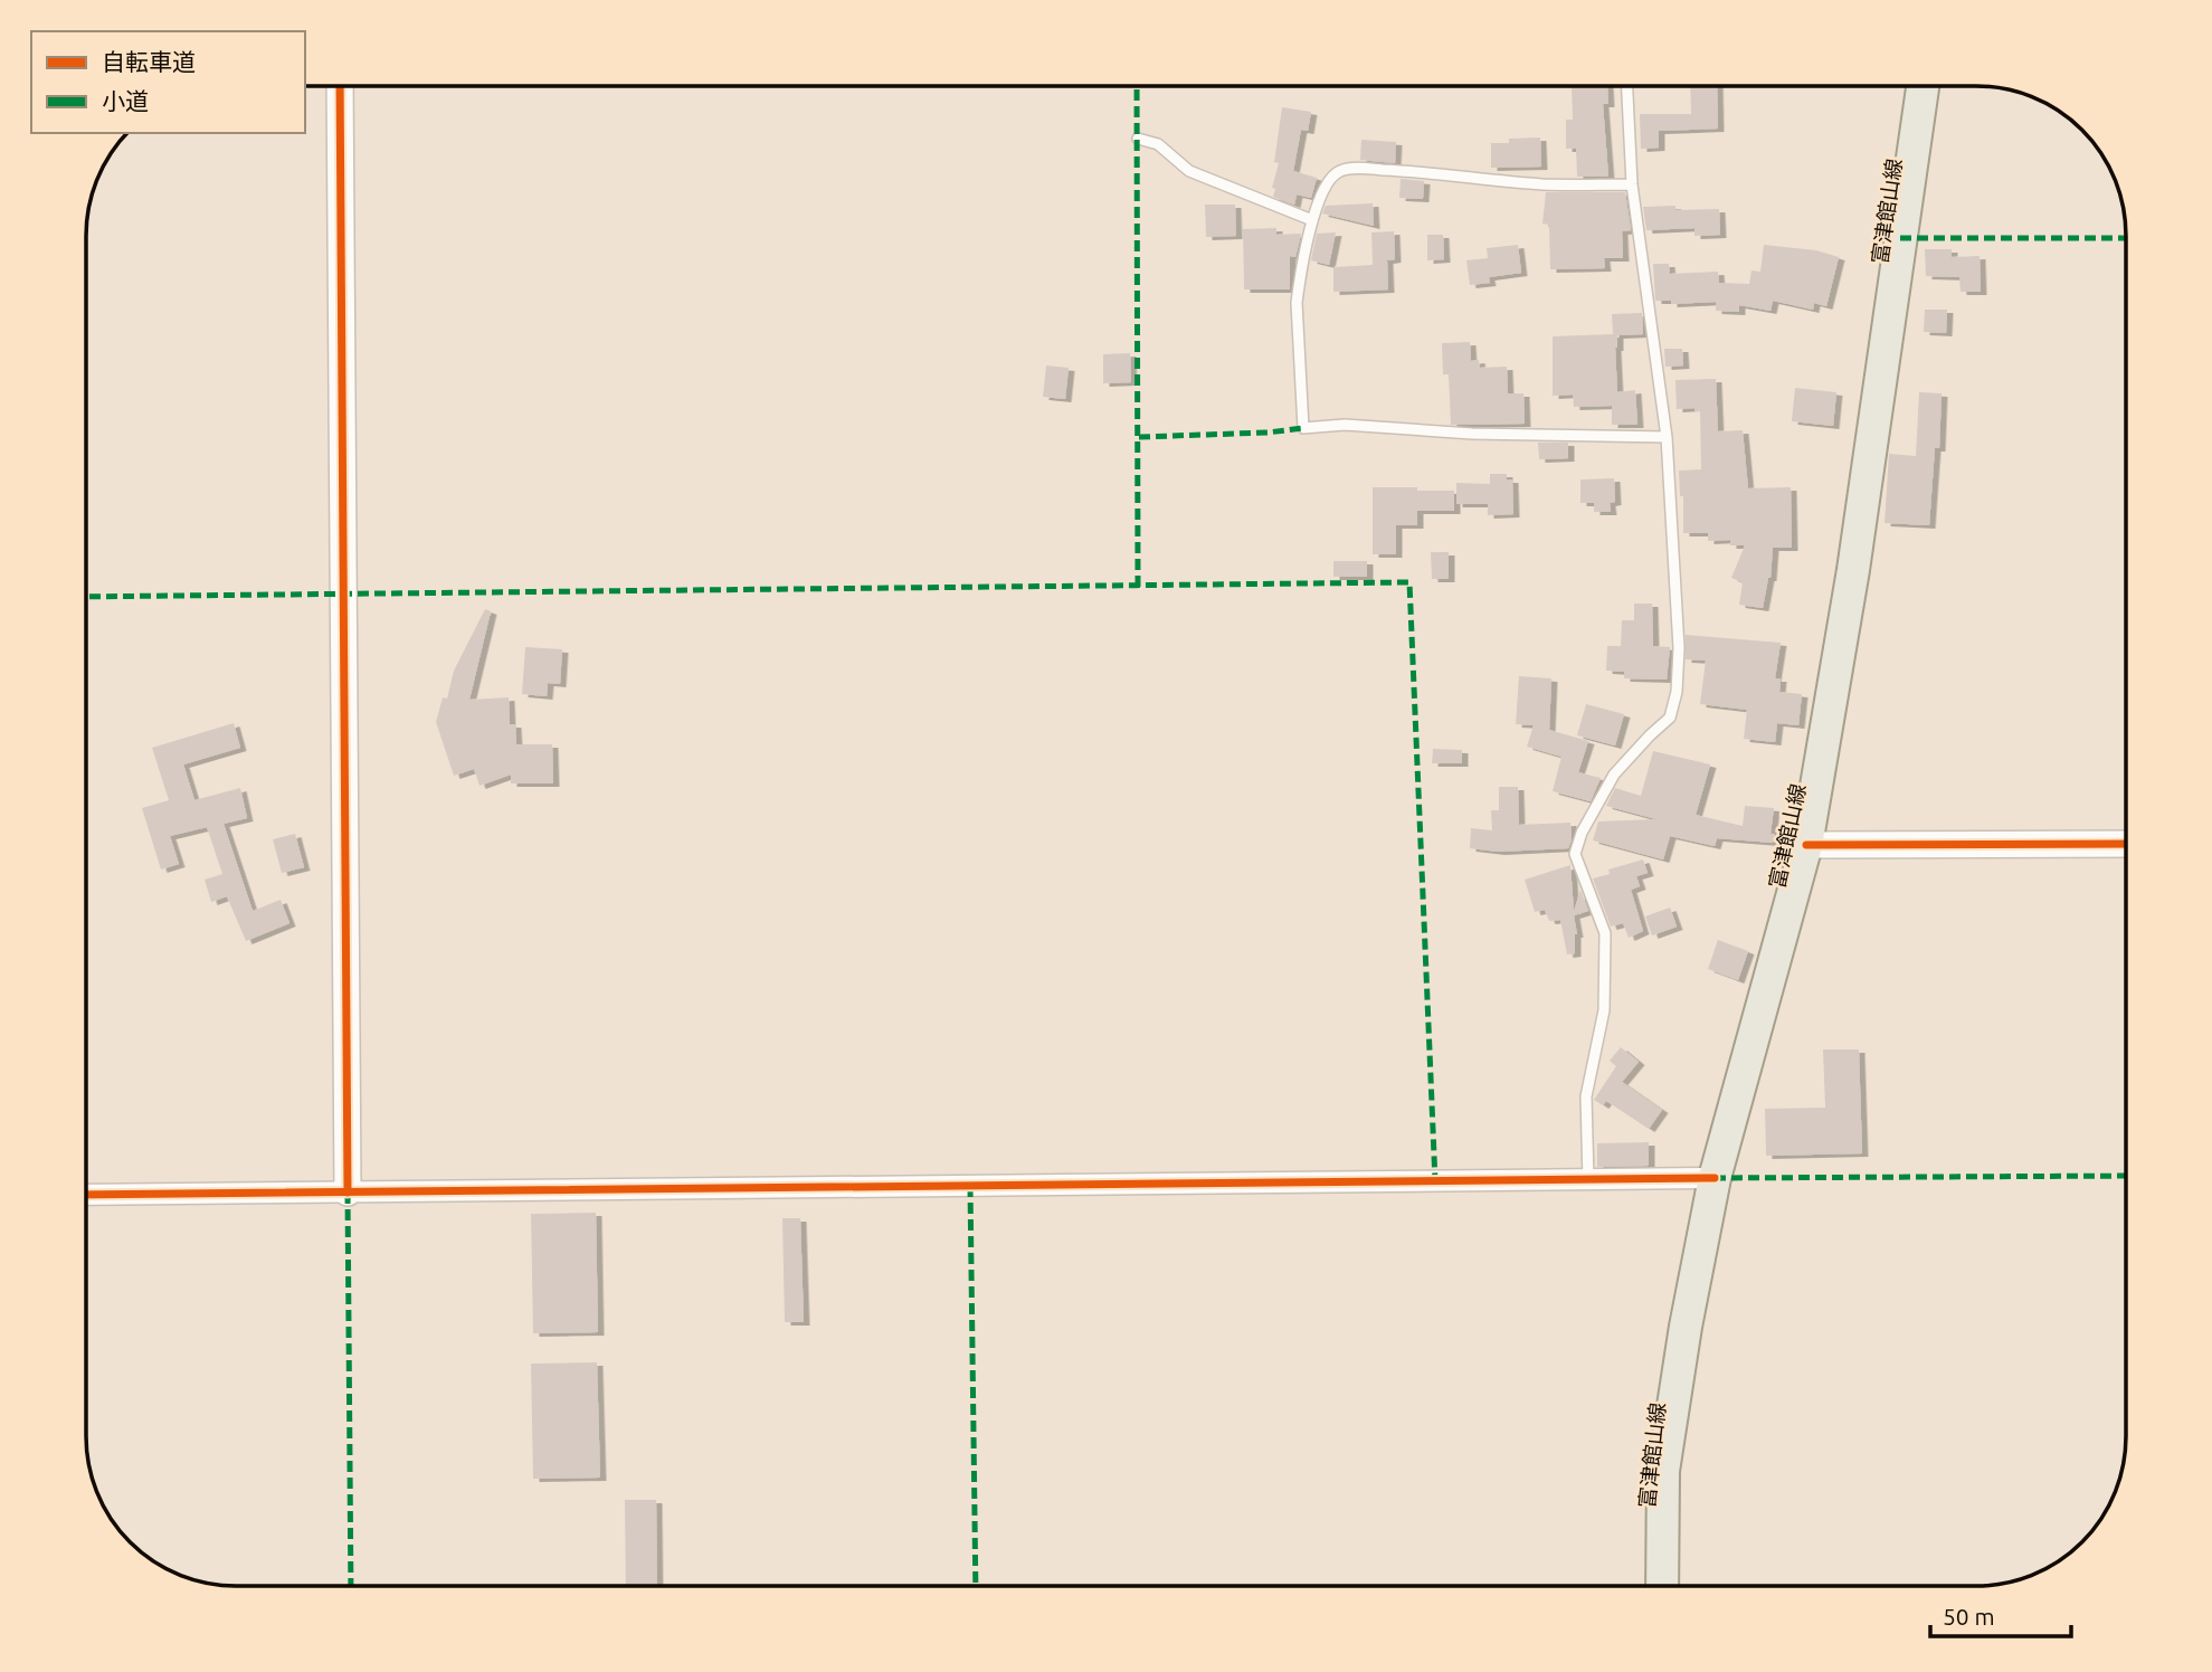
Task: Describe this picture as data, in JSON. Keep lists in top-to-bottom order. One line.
{"streets":{"main road":["富津館山線"]},"legend":["自転車道","小道"],"scale_bar":"50 m"}
